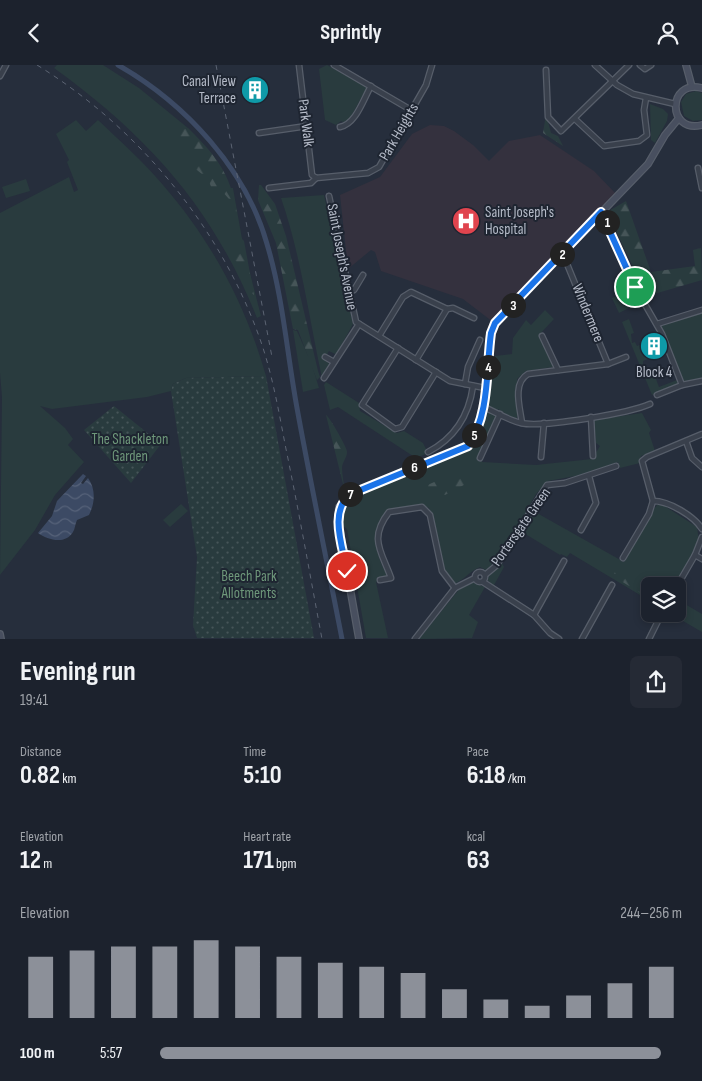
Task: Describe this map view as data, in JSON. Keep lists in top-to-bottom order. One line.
{"streets":{"street":["Park Walk","Park Heights","Saint Joseph's Avenue","Windermere","Portersgate Green"]},"crossings":[["Park Walk","Park Heights"]],"parks":["The Shackleton Garden","Beech Park Allotments"],"places":{"building":["Canal View Terrace","Block 4"],"hospital":["Saint Joseph's Hospital"]},"page":{"header":"Sprintly","pins":["1","2","3","4","5","6","7"],"heading":["Evening run","19:41"],"stats":[["Distance","0.82 km"],["Time","5:10"],["Pace","6:18 /km"],["Elevation","12 m"],["Heart rate","171 bpm"],["kcal","63"]],"chart":["Elevation","244–256 m"],"list":[{"name":"100 m","note":"5:57"}]}}
